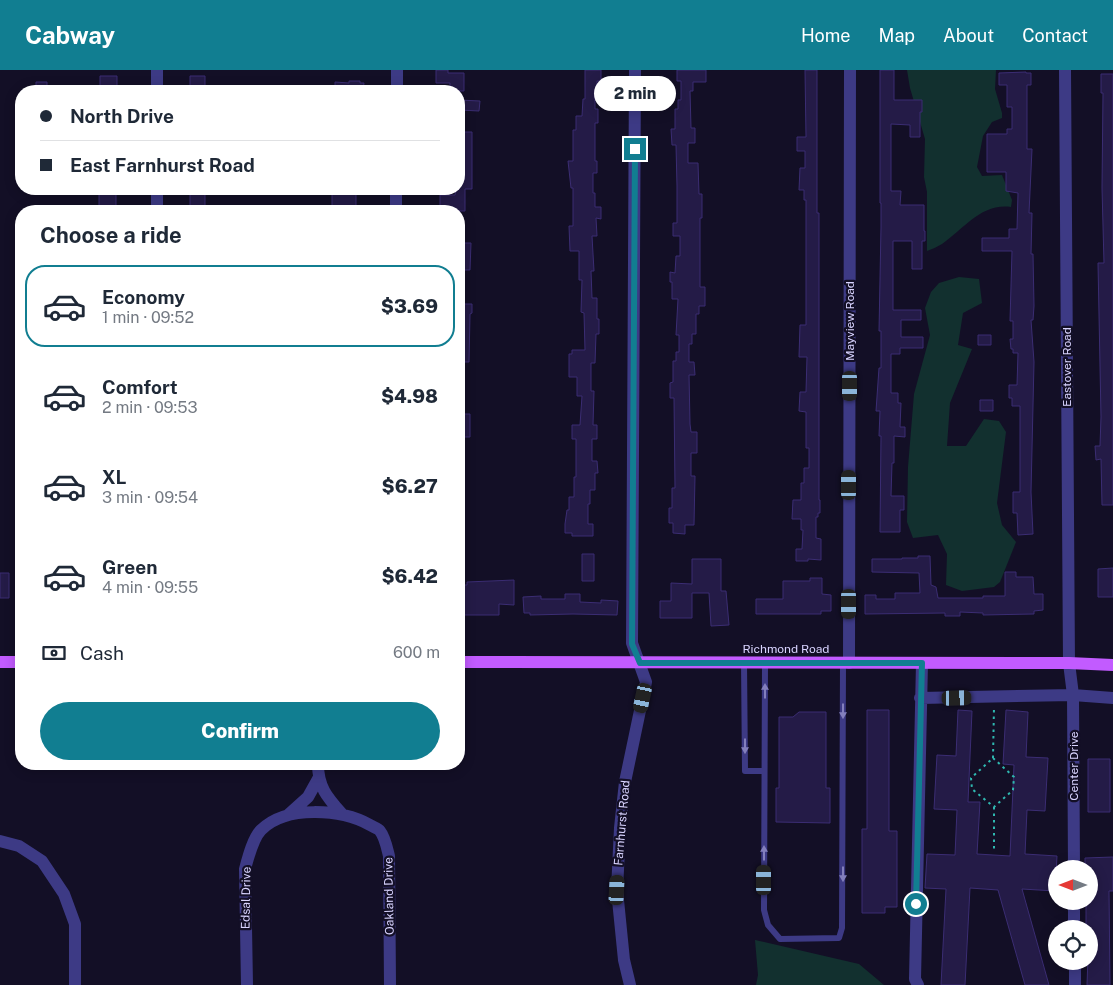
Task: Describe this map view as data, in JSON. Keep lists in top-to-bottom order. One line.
{"streets":{"main road":["Richmond Road"],"street":["Mayview Road","Eastover Road","Center Drive","Farnhurst Road","Oakland Drive","Edsal Drive"]},"crossings":[["Mayview Road","Richmond Road"],["Eastover Road","Richmond Road"],["Eastover Road","Center Drive"],["Richmond Road","Center Drive"],["Richmond Road","Farnhurst Road"],["Oakland Drive","Edsal Drive"]],"north":"left","page":{"header":"Cabway","nav":["Home","Map","About","Contact"],"bubble":"2 min","banner":["North Drive","East Farnhurst Road"],"heading":"Choose a ride","list":[{"name":"Economy","note":"1 min · 09:52","value":"$3.69"},{"name":"Comfort","note":"2 min · 09:53","value":"$4.98"},{"name":"XL","note":"3 min · 09:54","value":"$6.27"},{"name":"Green","note":"4 min · 09:55","value":"$6.42"}],"pay":["Cash","600 m"],"buttons":"Confirm"}}
